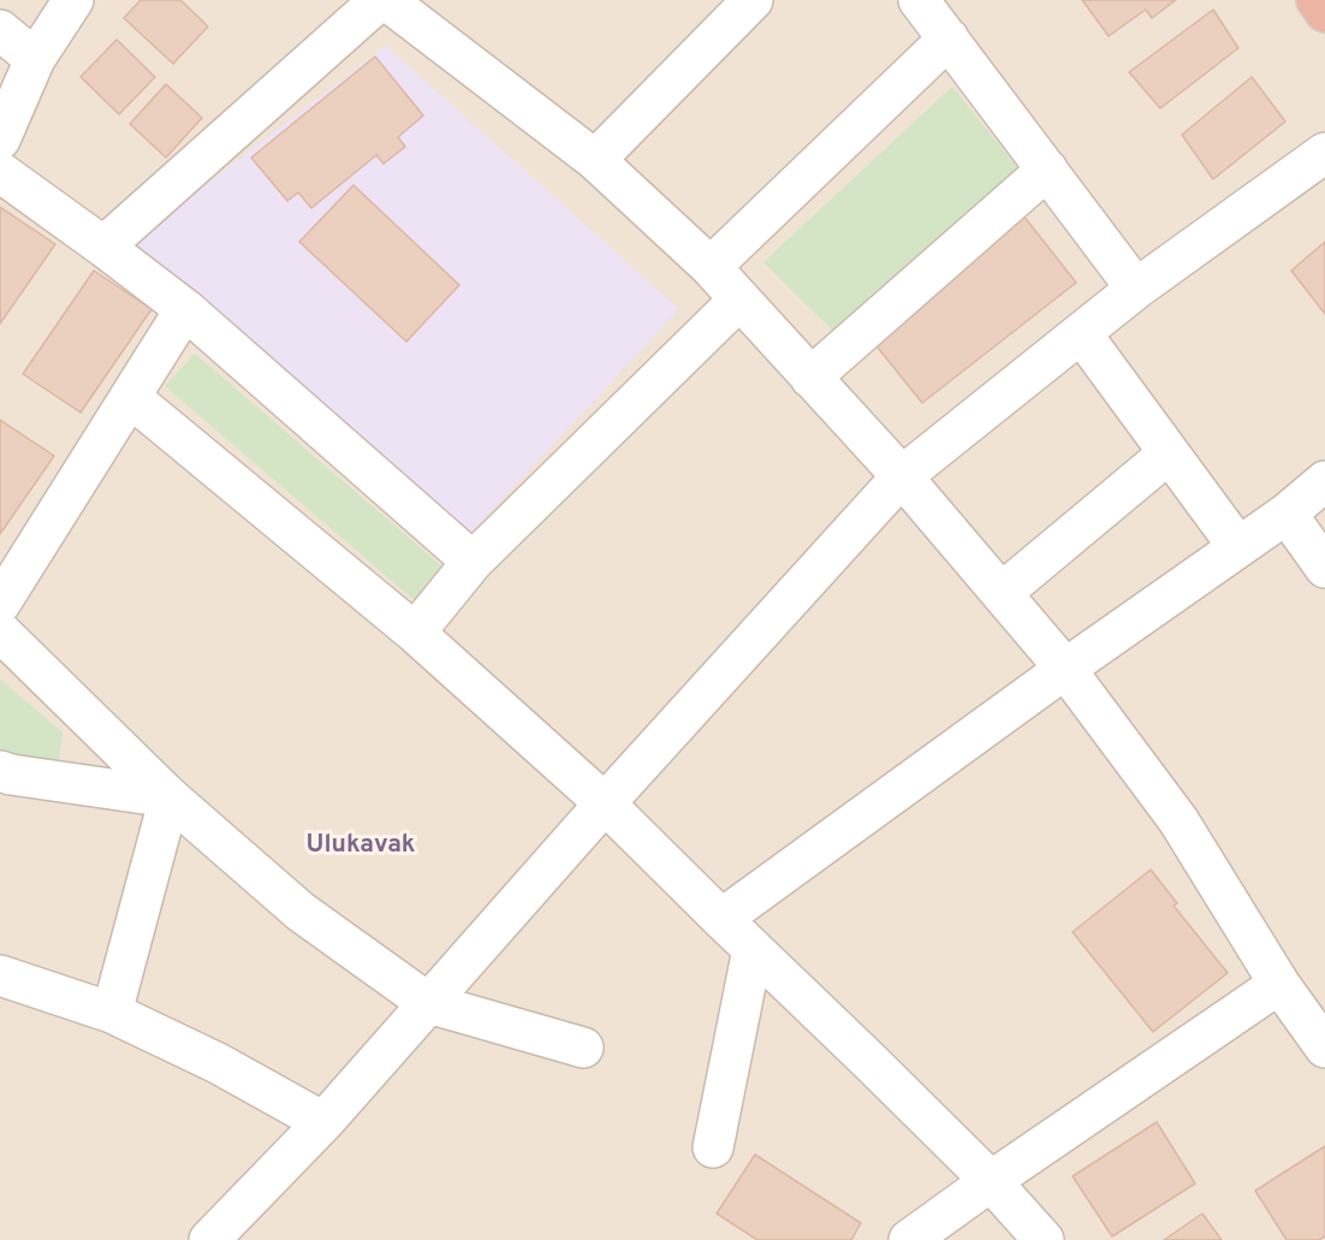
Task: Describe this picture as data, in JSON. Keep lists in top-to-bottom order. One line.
{"districts":["Ulukavak"]}
